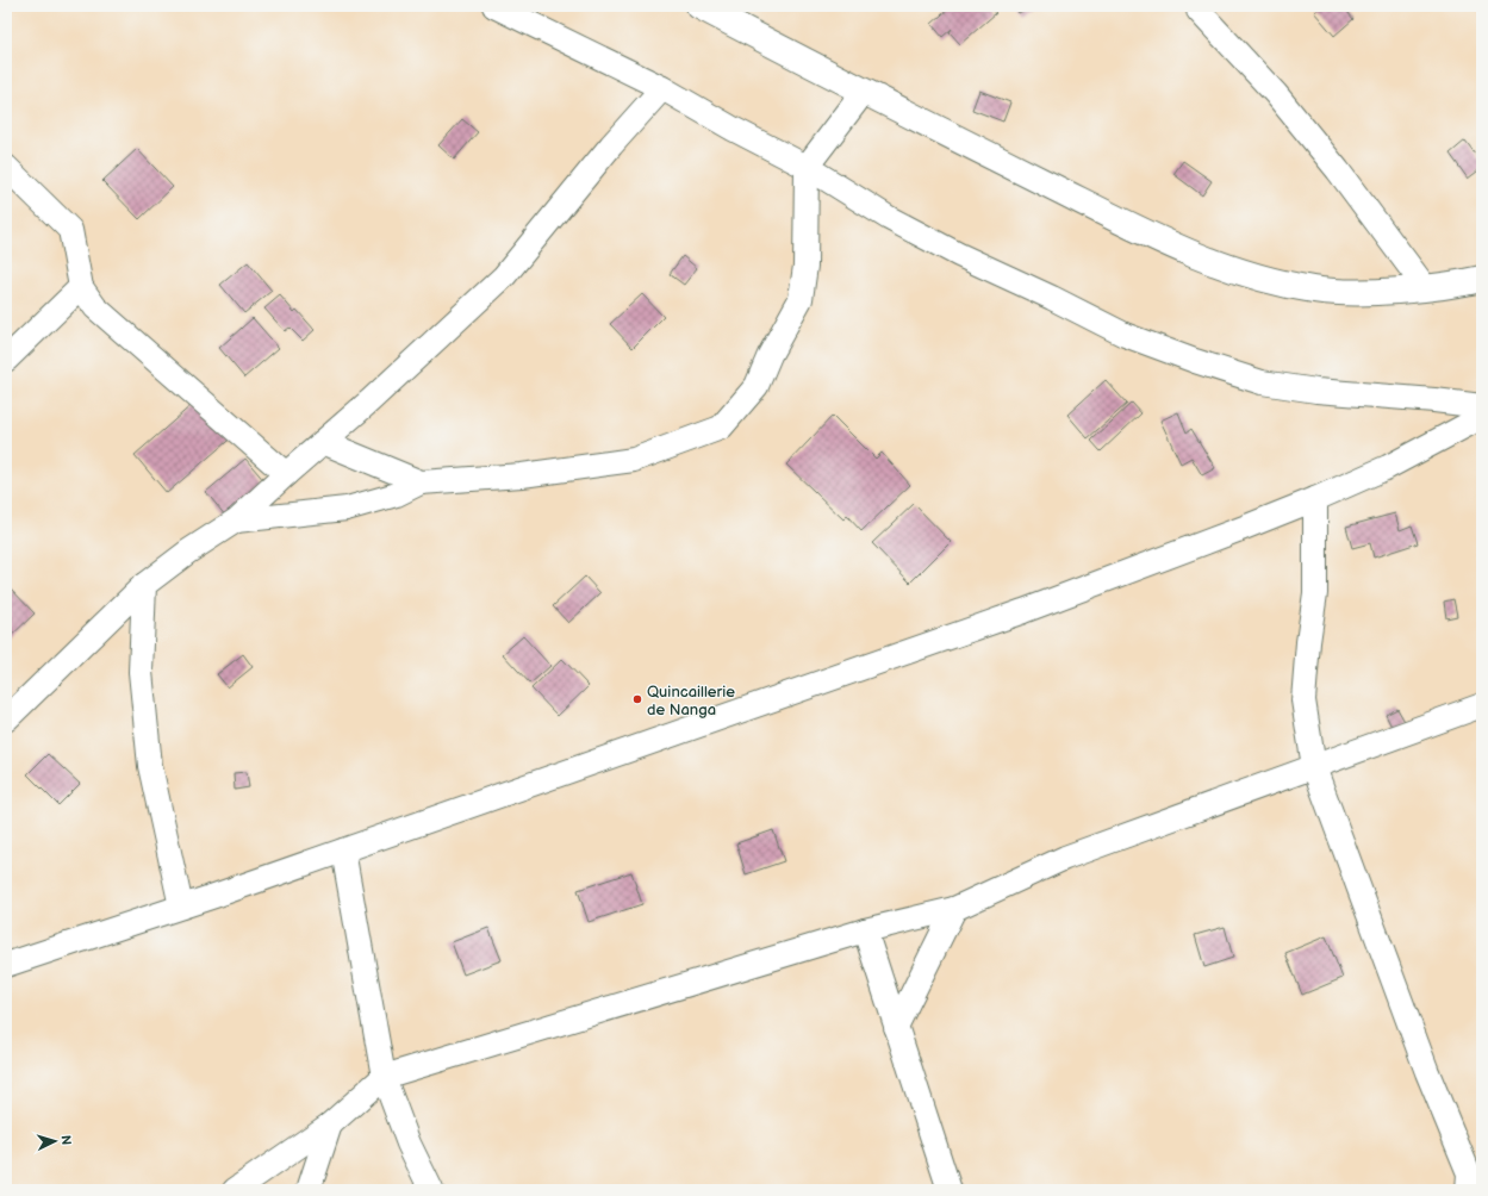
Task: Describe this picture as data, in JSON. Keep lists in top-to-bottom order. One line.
{"places":["Quincaillerie de Nanga"],"north":"right"}
